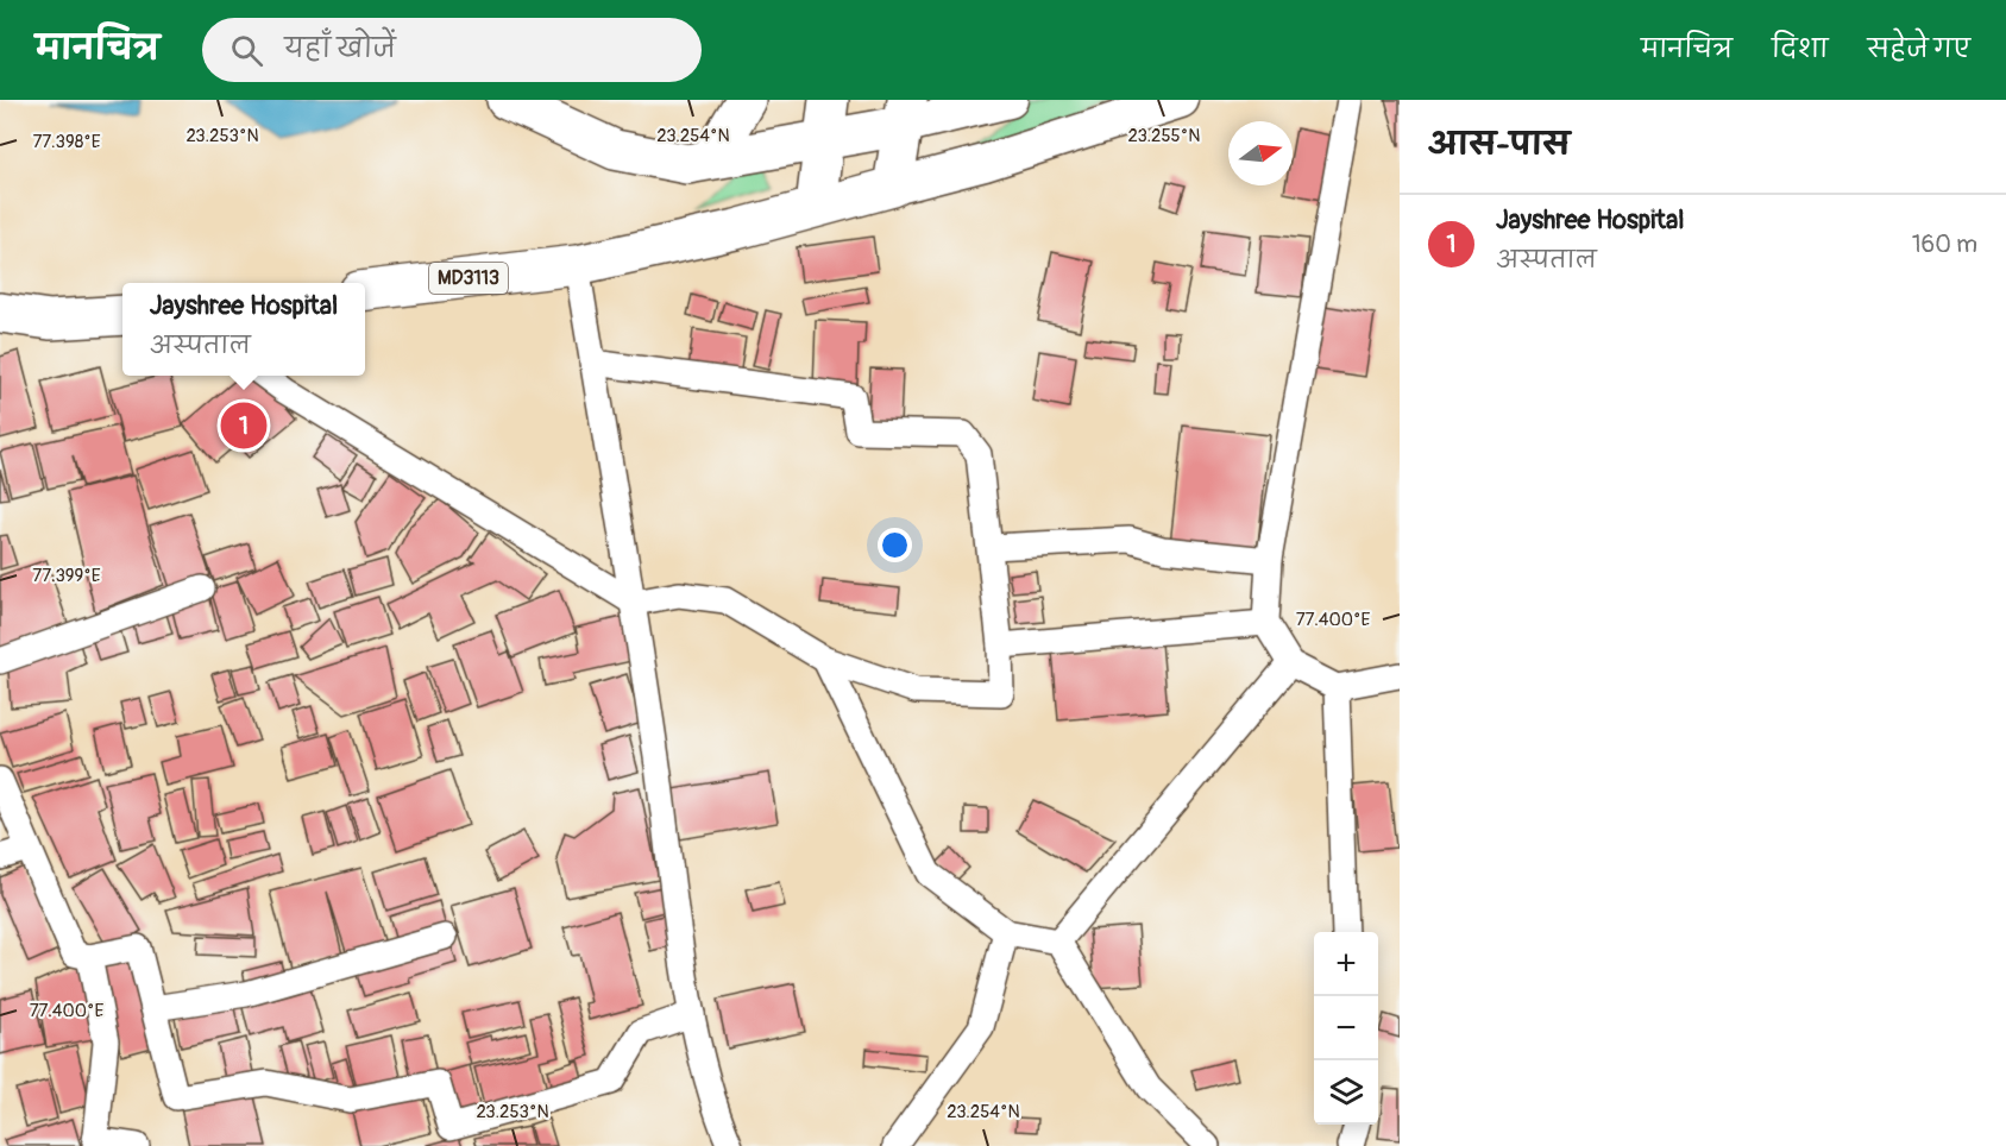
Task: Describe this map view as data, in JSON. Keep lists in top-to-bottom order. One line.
{"streets":{"main road":["MD3113"]},"north":"right","page":{"header":"मानचित्र","search":"यहाँ खोजें","nav":["मानचित्र","दिशा","सहेजे गए"],"heading":"आस-पास","list":[{"mark":"1","name":"Jayshree Hospital","note":"अस्पताल","value":"160 m"}],"popup":["Jayshree Hospital","अस्पताल"],"pins":"1","map_buttons":["+","−"]},"coordinates":["23.253°N","23.254°N","23.255°N","77.398°E","77.399°E","77.400°E"]}
